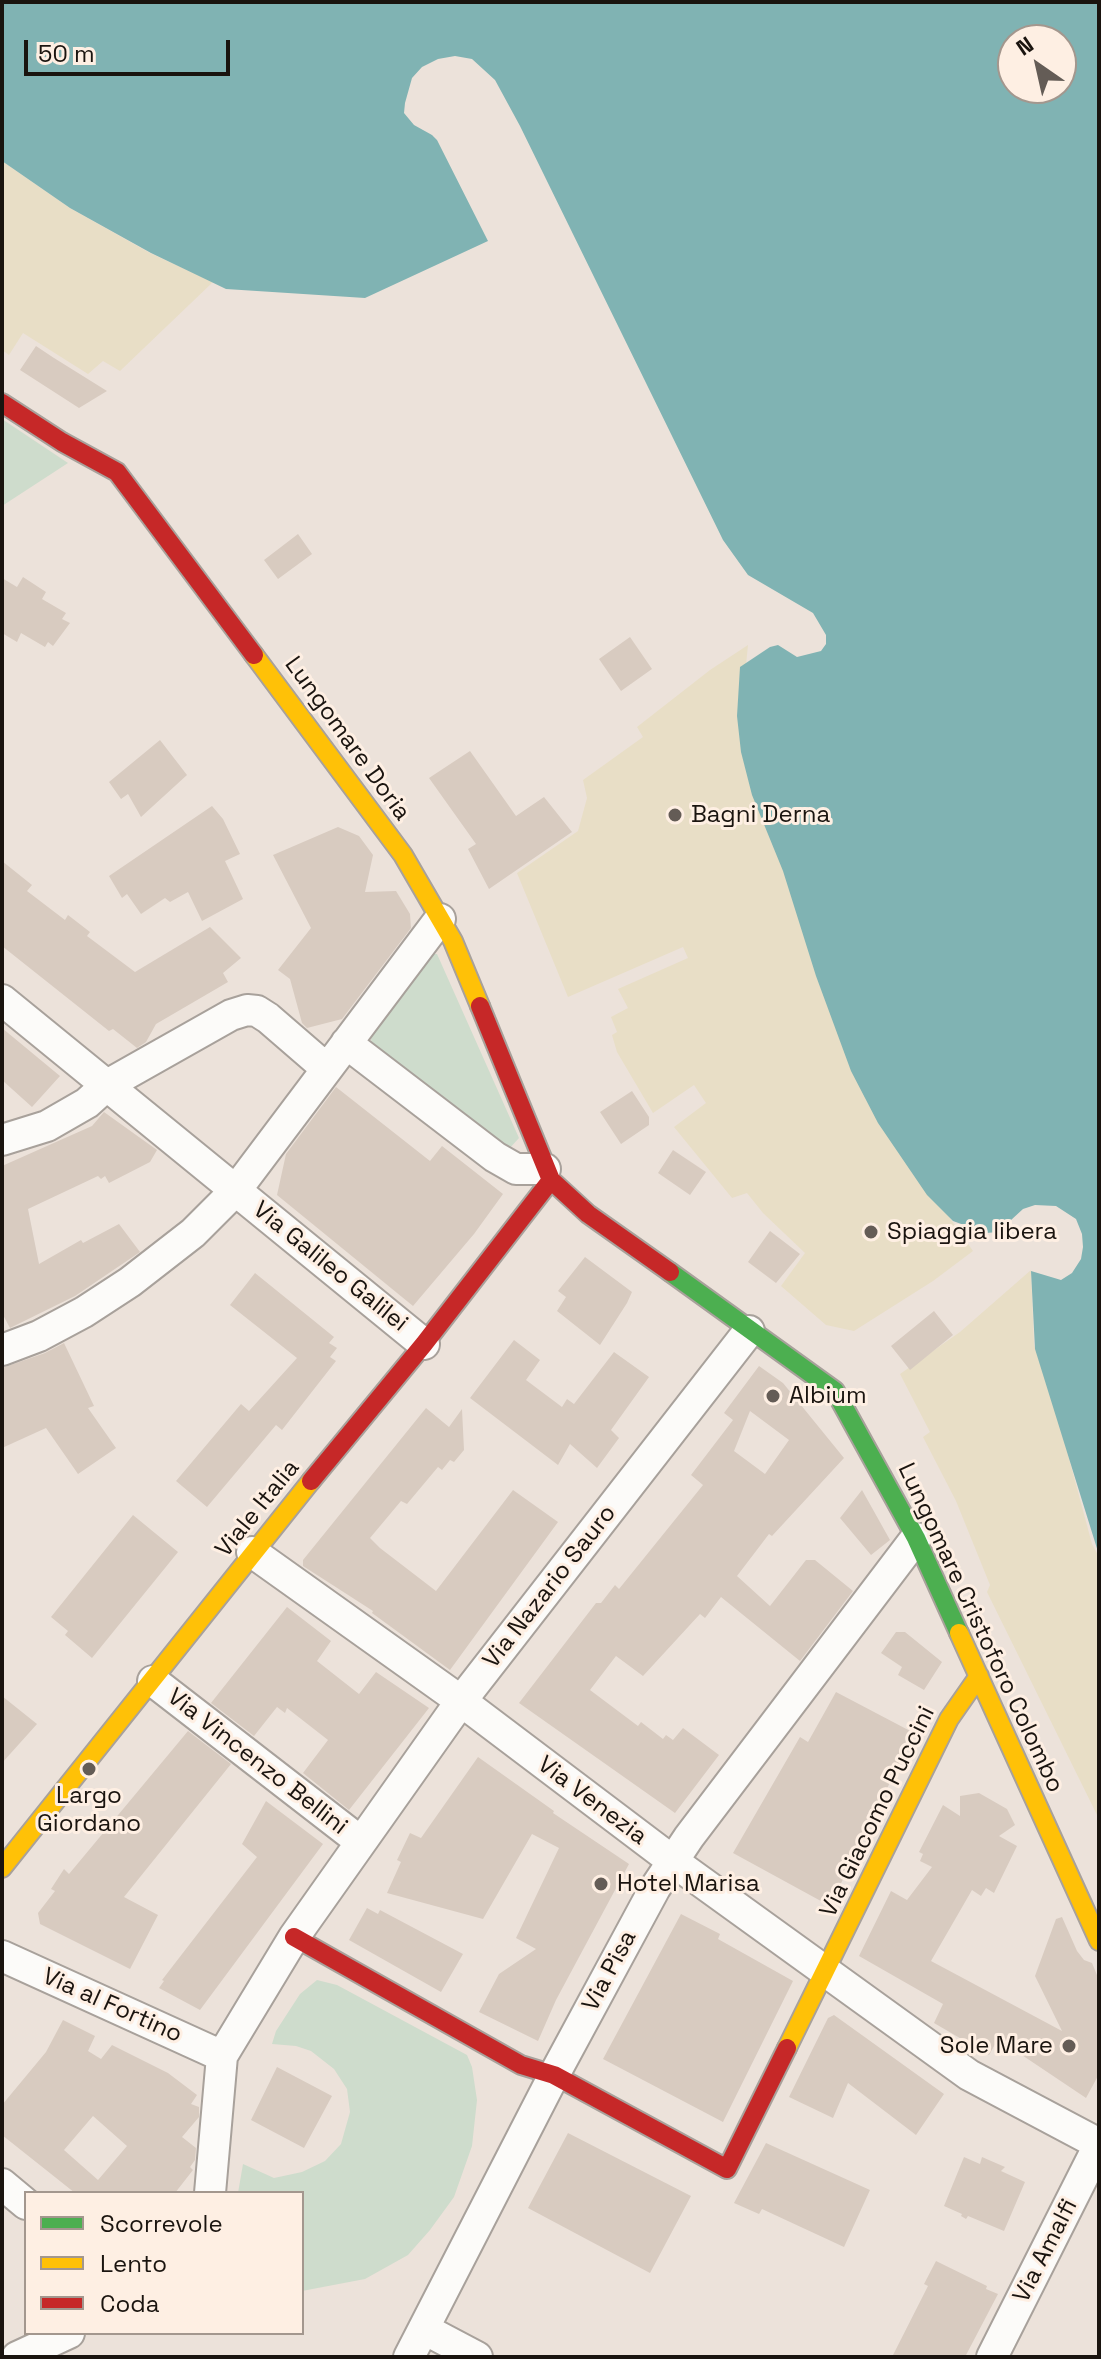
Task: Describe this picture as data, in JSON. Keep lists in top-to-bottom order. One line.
{"streets":{"street":["Lungomare Doria","Via Galileo Galilei","Viale Italia","Via Nazario Sauro","Lungomare Cristoforo Colombo","Via Vincenzo Bellini","Via Venezia","Via Giacomo Puccini","Via Pisa","Via al Fortino","Via Amalfi"]},"crossings":[["Lungomare Doria","Viale Italia"],["Via Galileo Galilei","Viale Italia"],["Viale Italia","Via Vincenzo Bellini"],["Viale Italia","Via Venezia"],["Via Nazario Sauro","Lungomare Cristoforo Colombo"],["Via Nazario Sauro","Via Vincenzo Bellini"],["Via Nazario Sauro","Via Venezia"],["Via Nazario Sauro","Via al Fortino"],["Lungomare Cristoforo Colombo","Via Giacomo Puccini"],["Lungomare Cristoforo Colombo","Via Pisa"],["Via Venezia","Via Giacomo Puccini"],["Via Venezia","Via Pisa"],["Via Venezia","Via Amalfi"],["Via Giacomo Puccini","Via Pisa"]],"places":["Bagni Derna","Spiaggia libera","Albium","Largo Giordano","Hotel Marisa","Sole Mare"],"legend":["Scorrevole","Lento","Coda"],"scale_bar":"50 m","north":"top left"}
